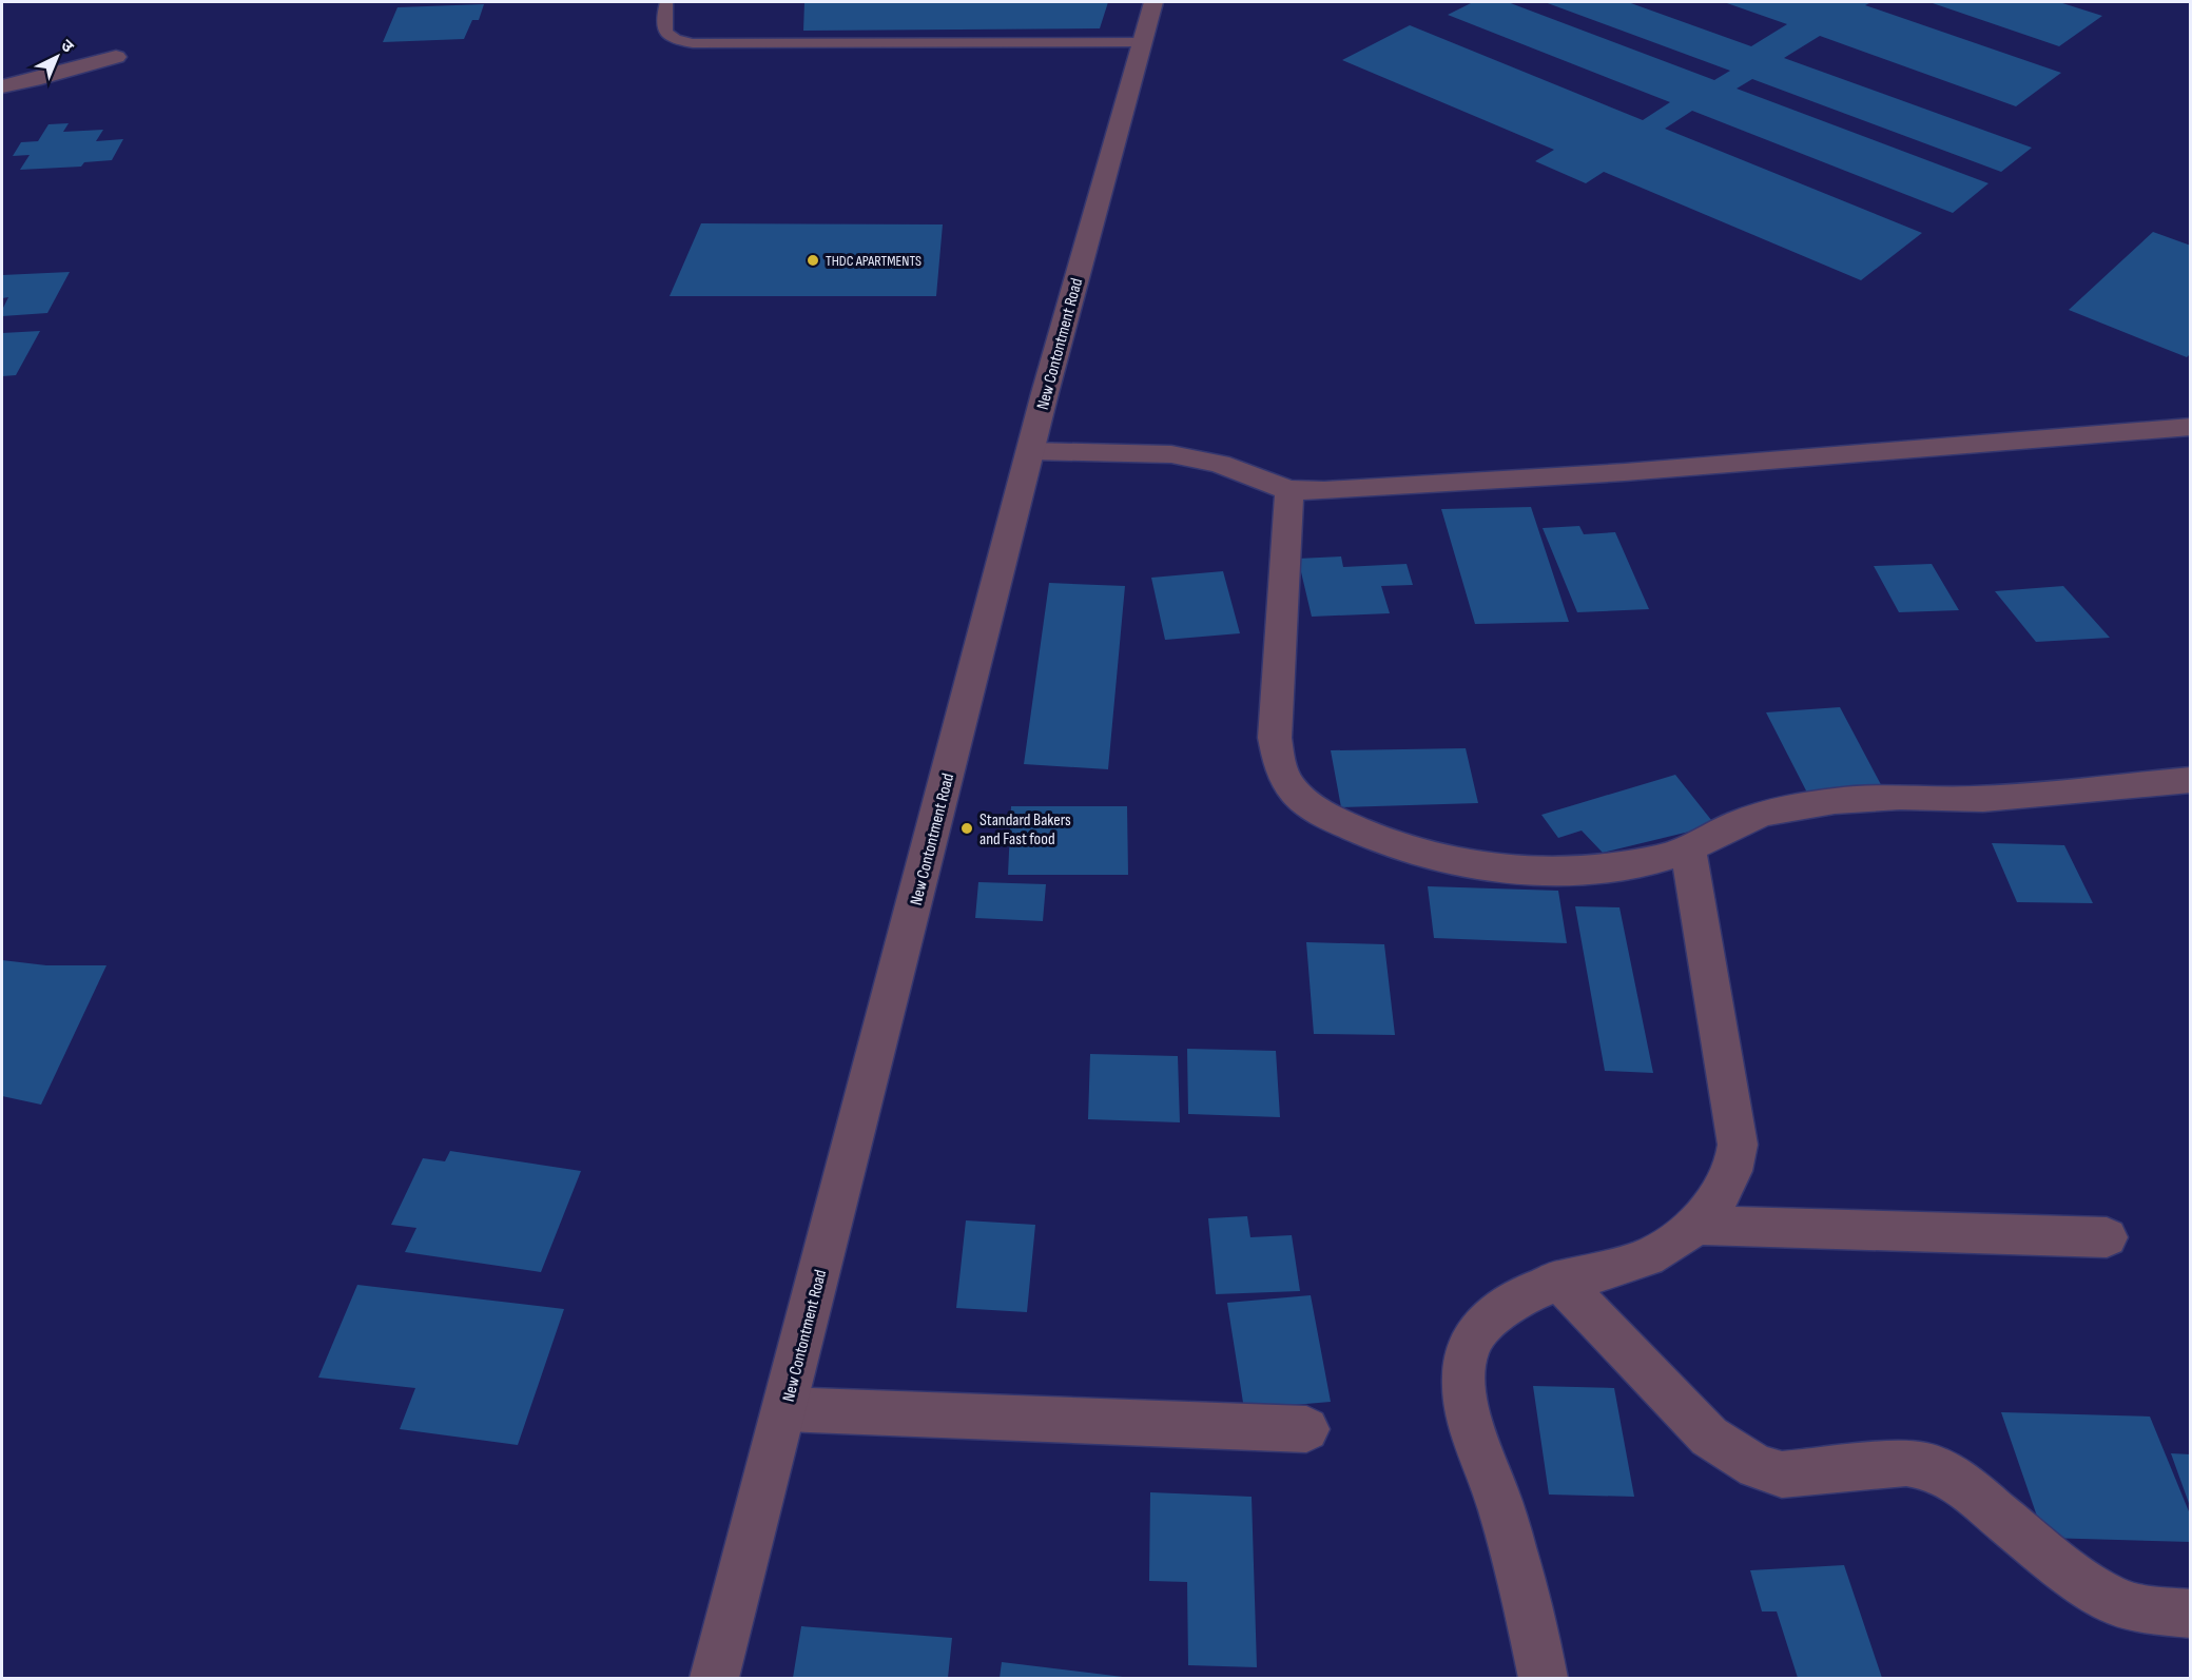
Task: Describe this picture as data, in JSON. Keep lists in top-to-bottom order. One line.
{"streets":{"street":["New Contontment Road"]},"places":["THDC APARTMENTS","Standard Bakers and Fast food"],"north":"top right"}
